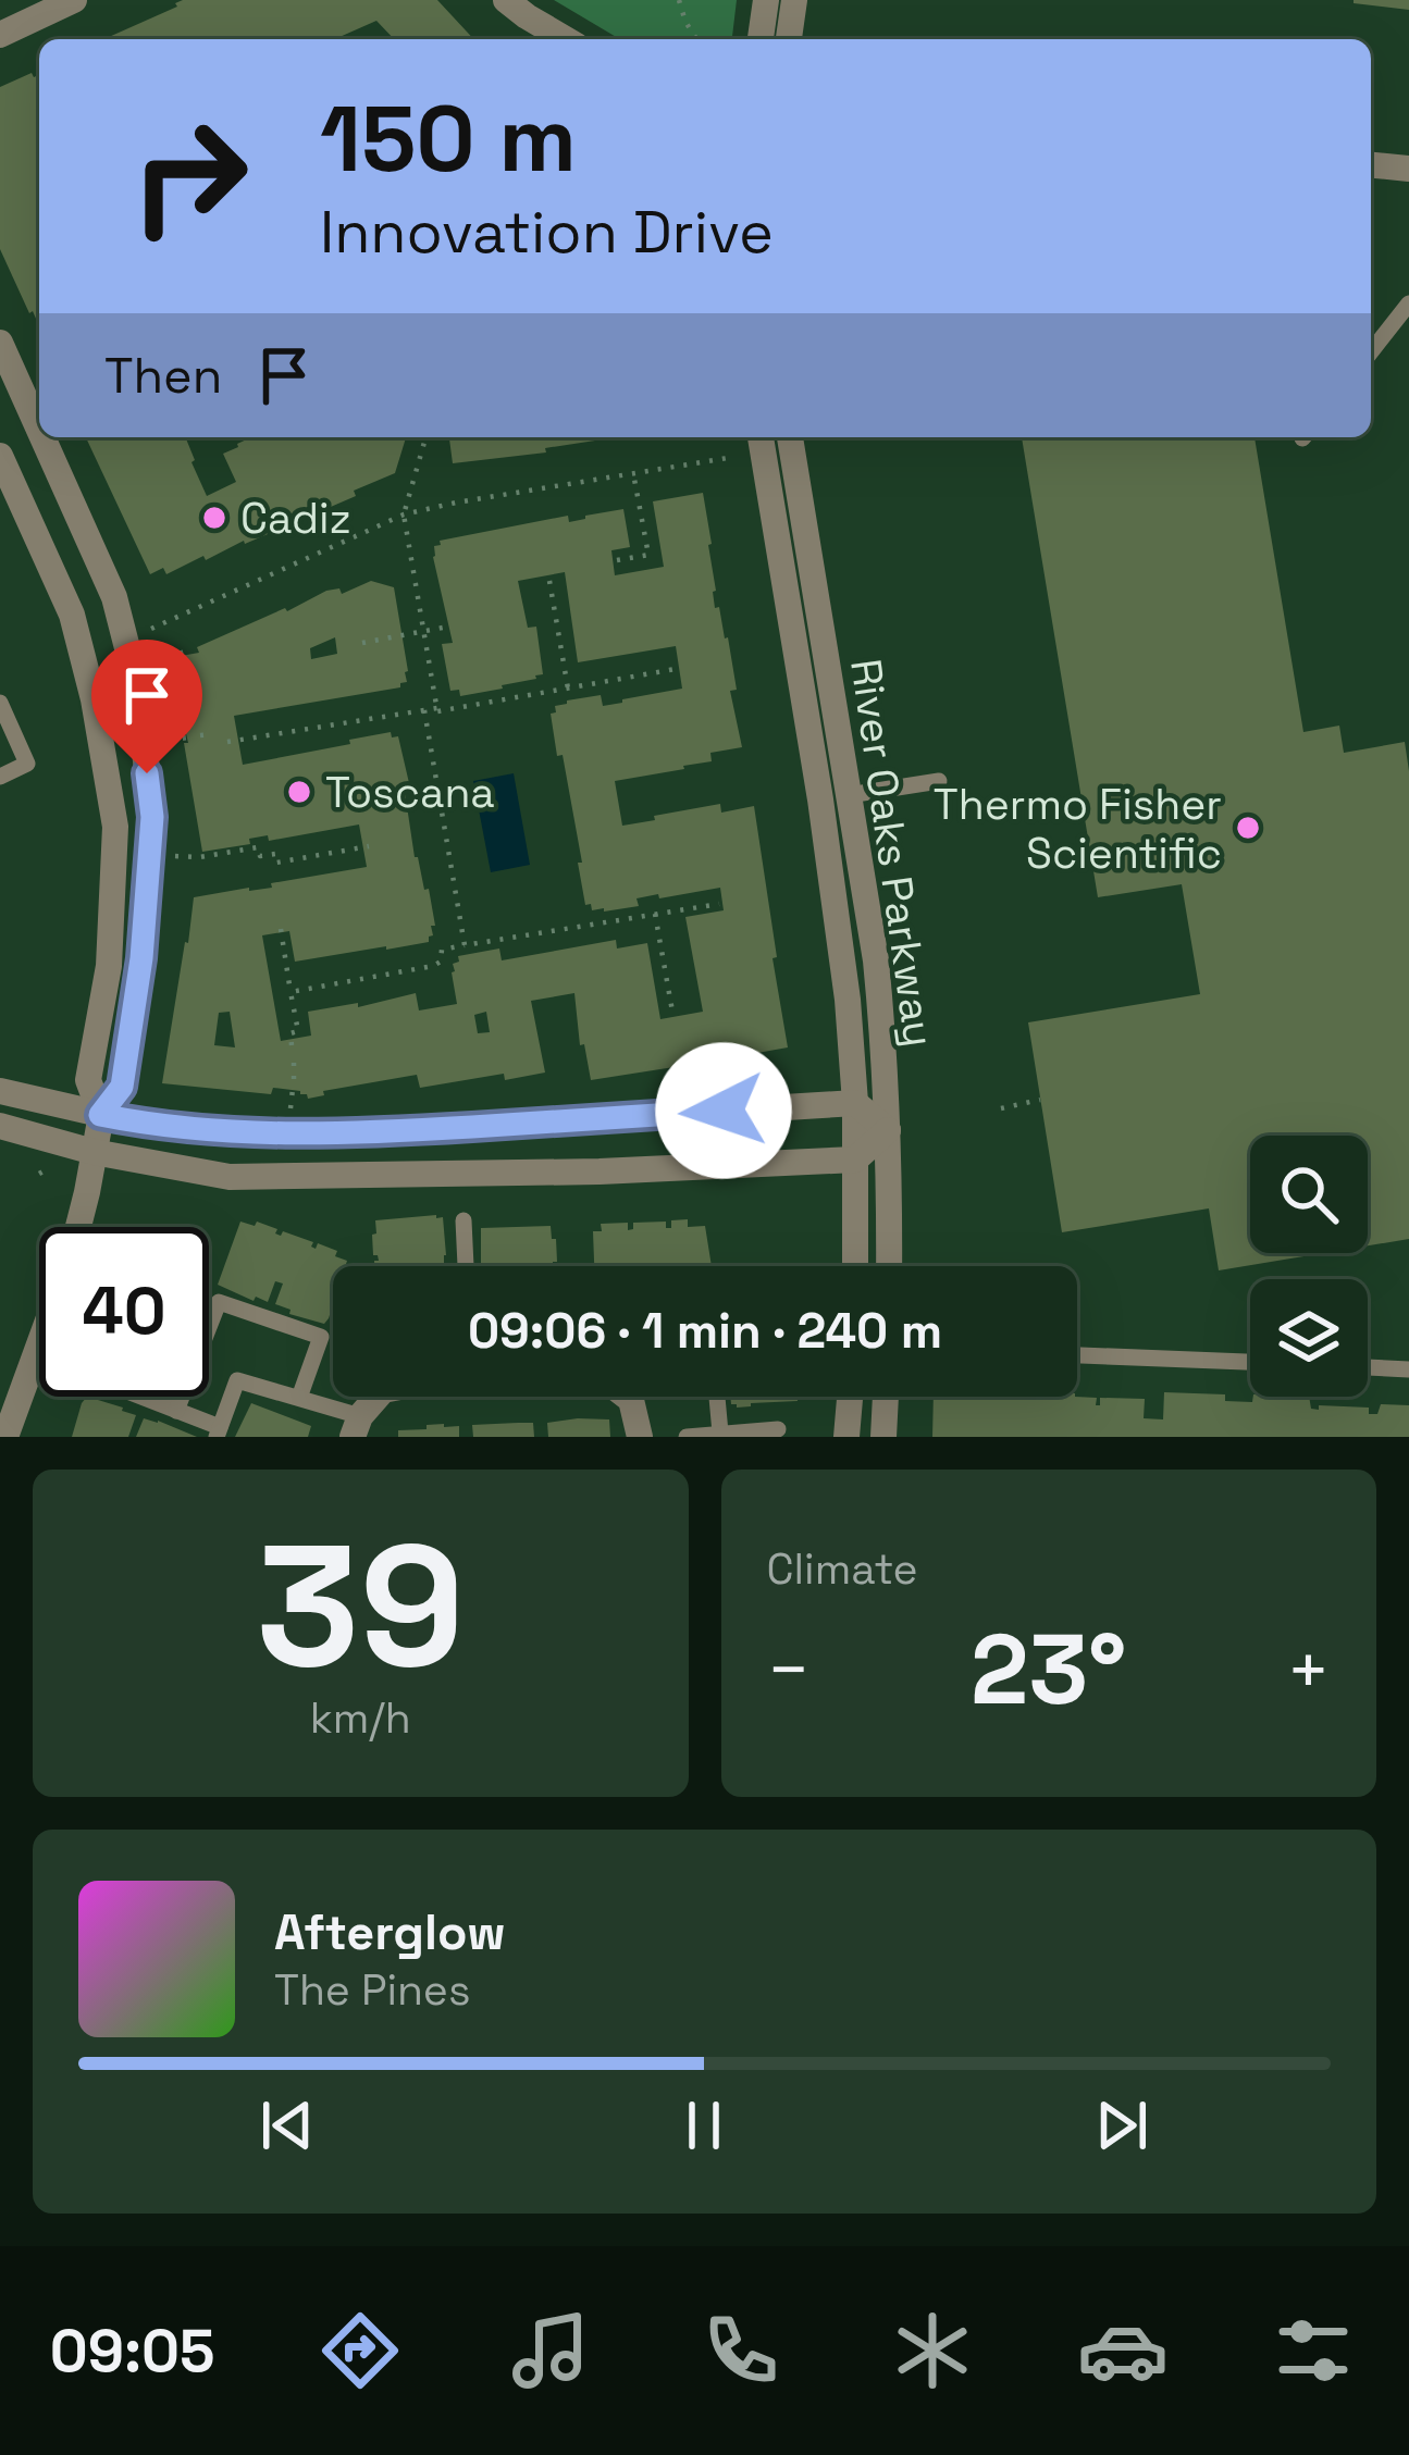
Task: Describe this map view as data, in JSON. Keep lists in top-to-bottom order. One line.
{"streets":{"street":["River Oaks Parkway"]},"places":["Cadiz","Toscana","Thermo Fisher Scientific"],"page":{"turn":["150 m","Innovation Drive"],"then":"Then","limit":"40","trip":"09:06 · 1 min · 240 m","tile":[["39","km/h"],"Climate"],"heat":["−","23°","+"],"song":["Afterglow","The Pines"],"tabs":"09:05"}}
